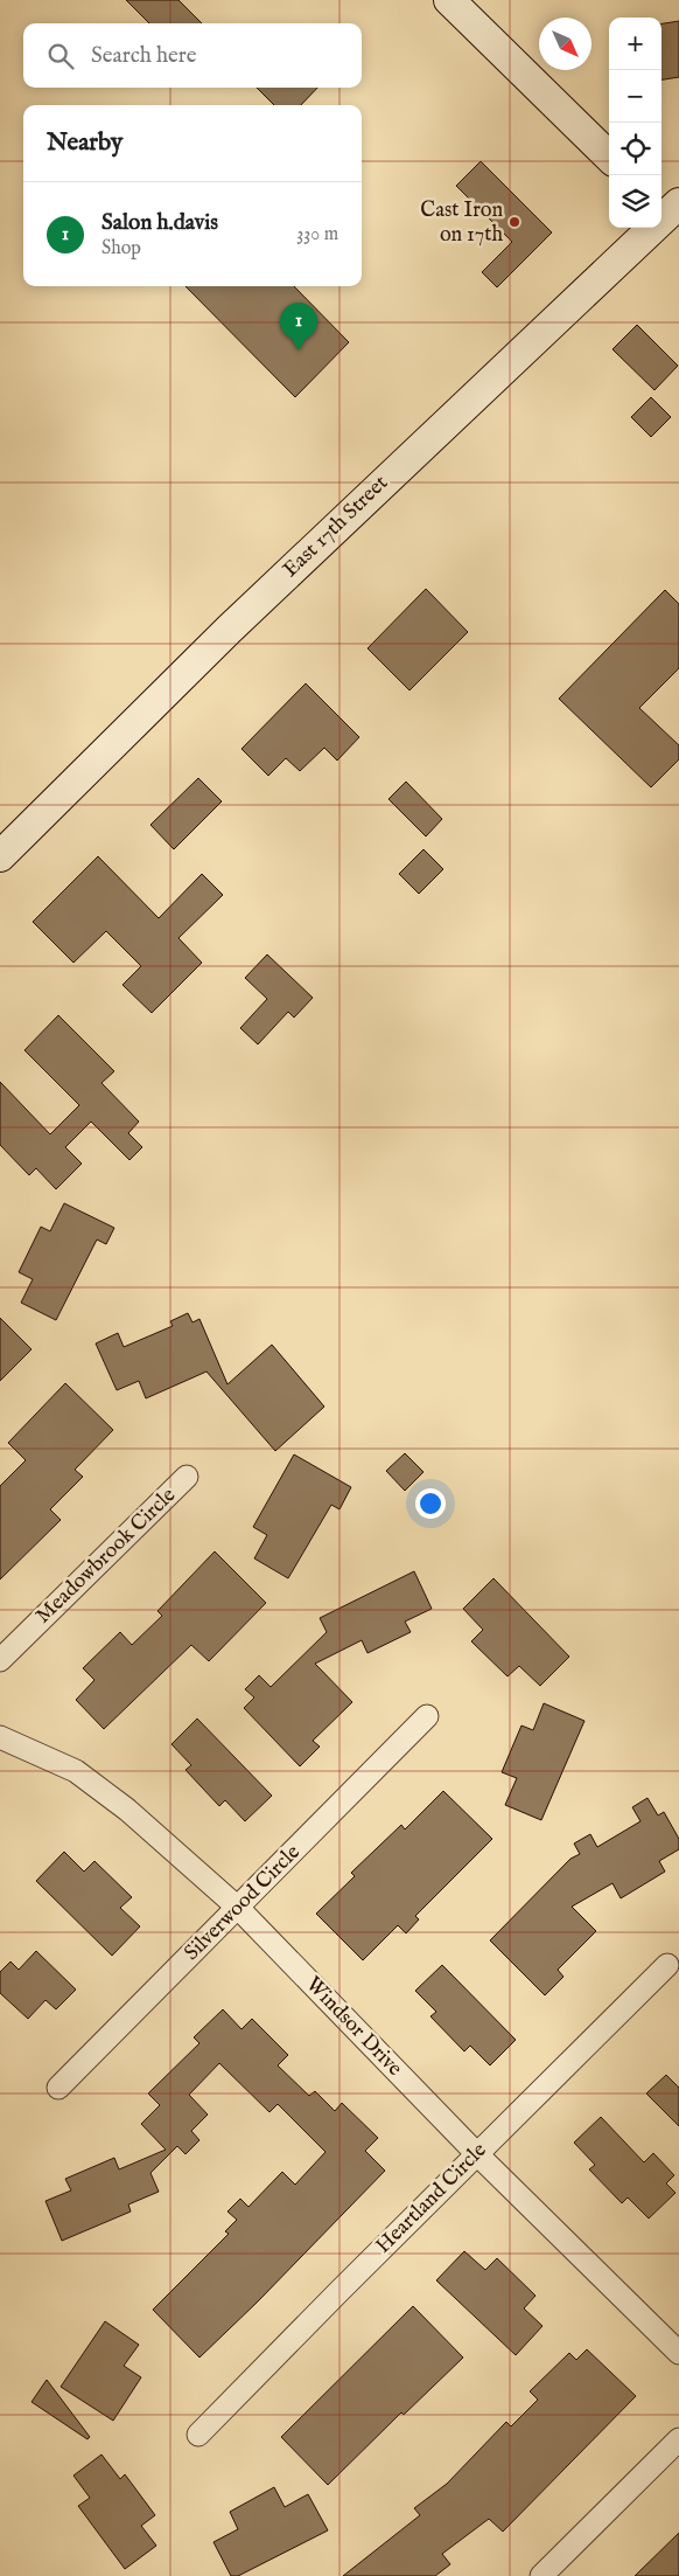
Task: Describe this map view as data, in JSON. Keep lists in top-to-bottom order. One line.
{"streets":{"main road":["East 17th Street"],"street":["Meadowbrook Circle","Silverwood Circle","Windsor Drive","Heartland Circle"]},"crossings":[["Silverwood Circle","Windsor Drive"],["Windsor Drive","Heartland Circle"]],"places":["Cast Iron on 17th"],"north":"bottom right","page":{"map_buttons":["+","−"],"search":"Search here","heading":"Nearby","list":[{"mark":"1","name":"Salon h.davis","note":"Shop","value":"330 m"}],"pins":"1"}}
